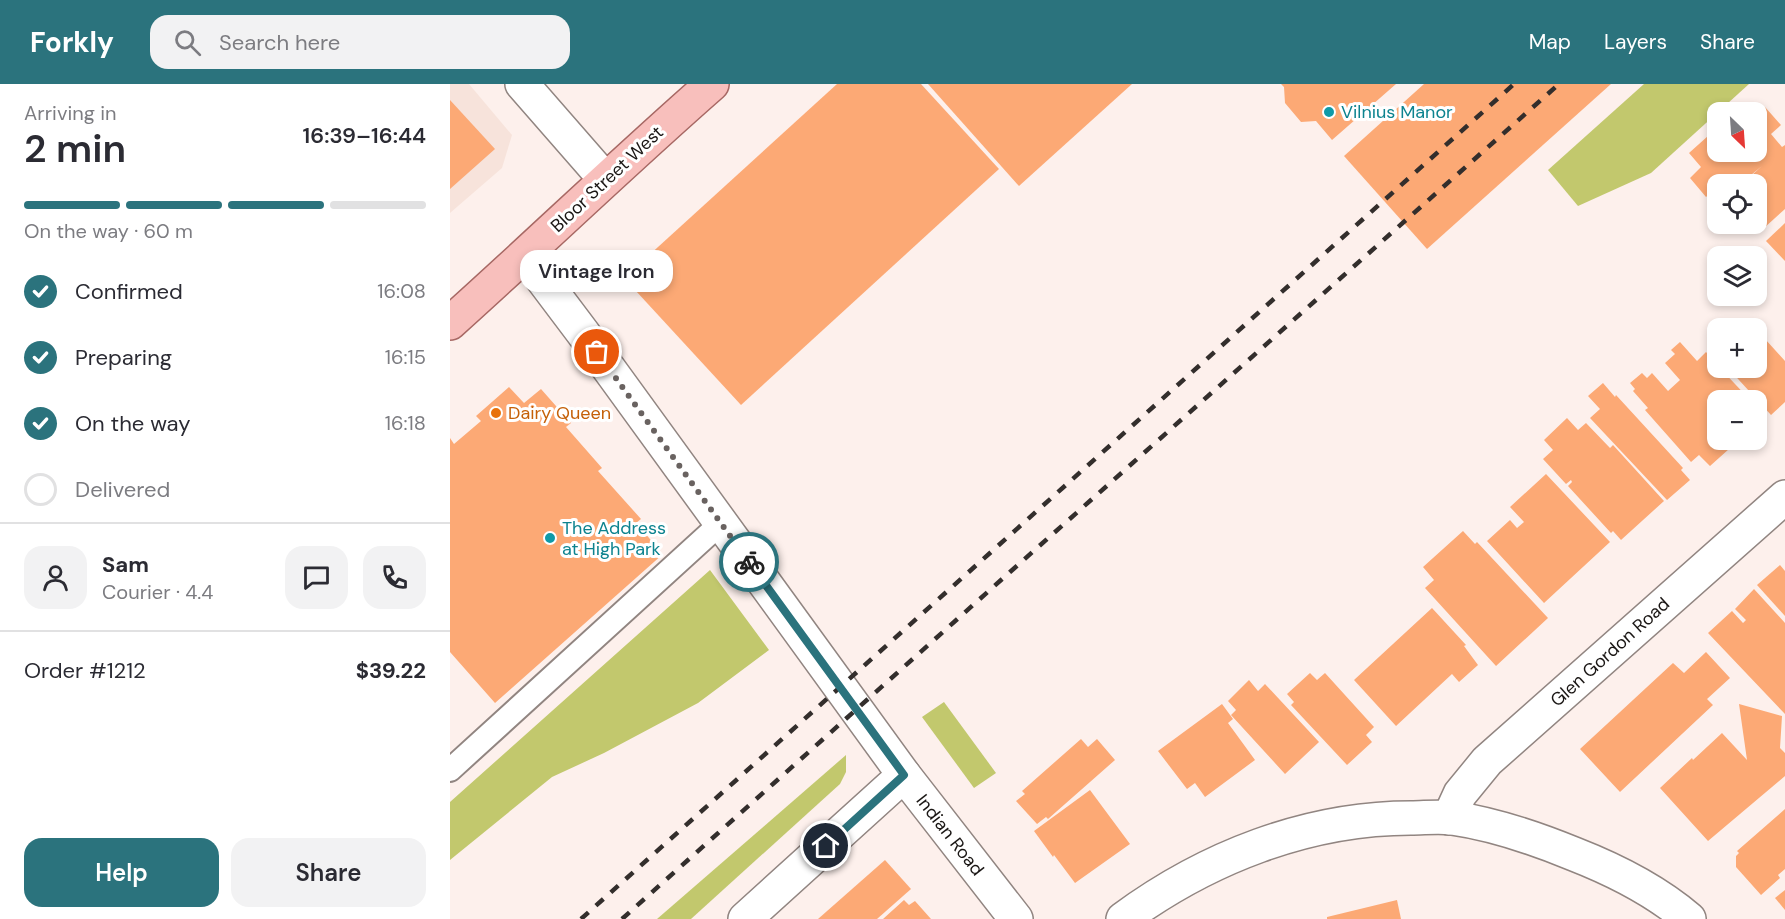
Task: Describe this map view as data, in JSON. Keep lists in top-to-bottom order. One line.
{"streets":{"main road":["Bloor Street West"],"street":["Glen Gordon Road","Indian Road"]},"crossings":[["Bloor Street West","Indian Road"]],"places":["Vilnius Manor","Vintage Iron","Dairy Queen","The Address at High Park"],"north":"bottom right","page":{"header":"Forkly","search":"Search here","nav":["Map","Layers","Share"],"heading":["2 min","Arriving in","16:39–16:44"],"panel":["Sam","Courier · 4.4","Order #1212","$39.22"],"map_buttons":["+","−"],"bar":"On the way · 60 m","bubble":"Vintage Iron","list":[["Confirmed","16:08"],["Preparing","16:15"],["On the way","16:18"],"Delivered"],"buttons":["Help","Share"]}}
